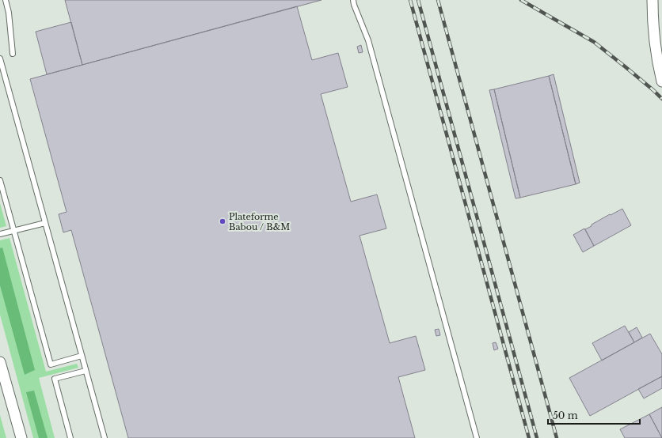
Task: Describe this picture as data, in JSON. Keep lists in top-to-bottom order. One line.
{"places":["Plateforme Babou / B&M"],"scale_bar":"50 m"}
